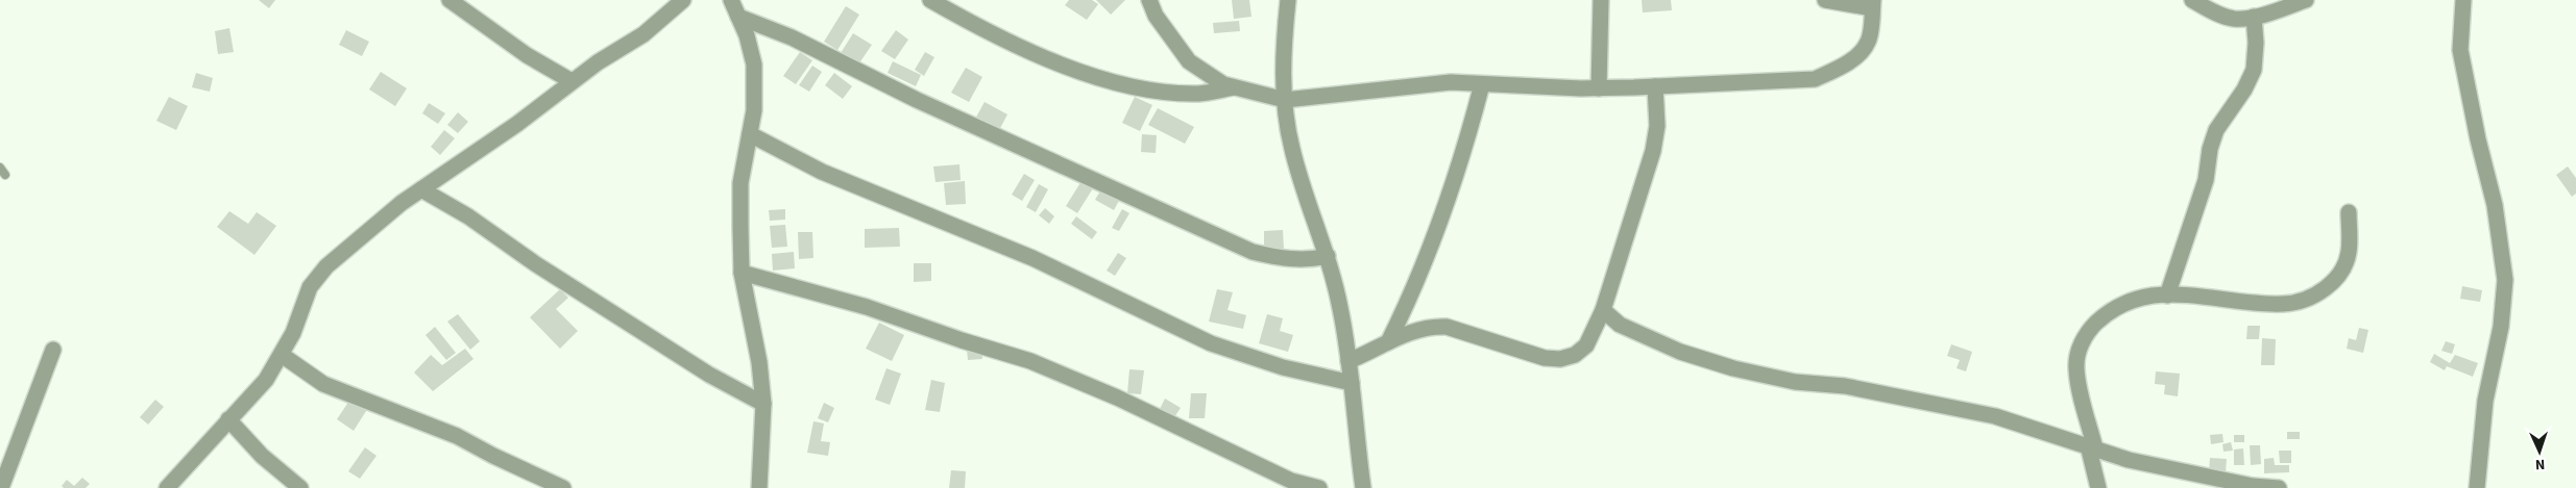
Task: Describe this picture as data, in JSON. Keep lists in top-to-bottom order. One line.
{"north":"bottom"}
